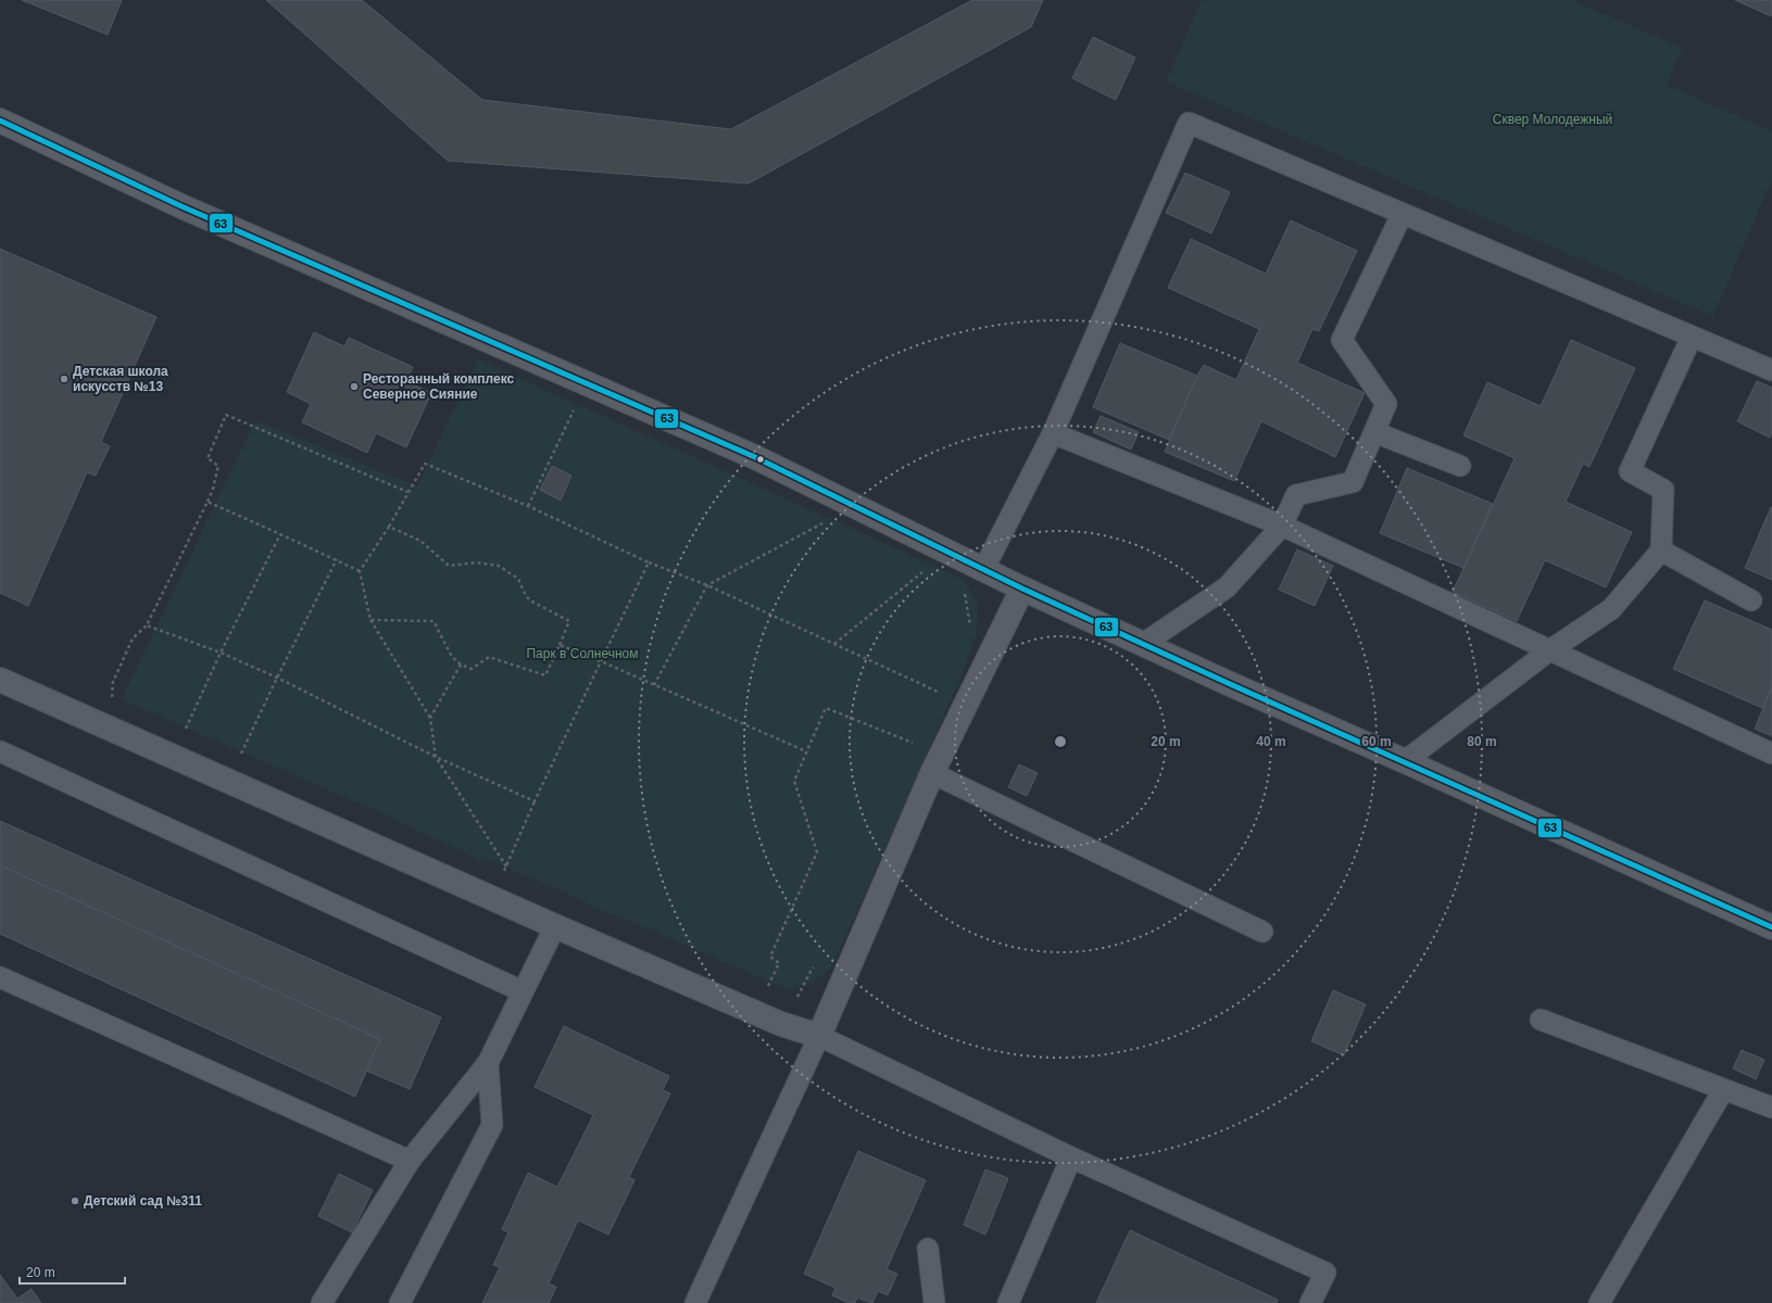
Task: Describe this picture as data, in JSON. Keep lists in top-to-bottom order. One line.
{"parks":["Сквер Молодежный","Парк в Солнечном"],"places":["Детская школа искусств №13","Ресторанный комплекс Северное Сияние","Детский сад №311"],"lines":["transit line 63"],"scale_bar":"20 m","rings":["20 m","40 m","60 m","80 m"]}
